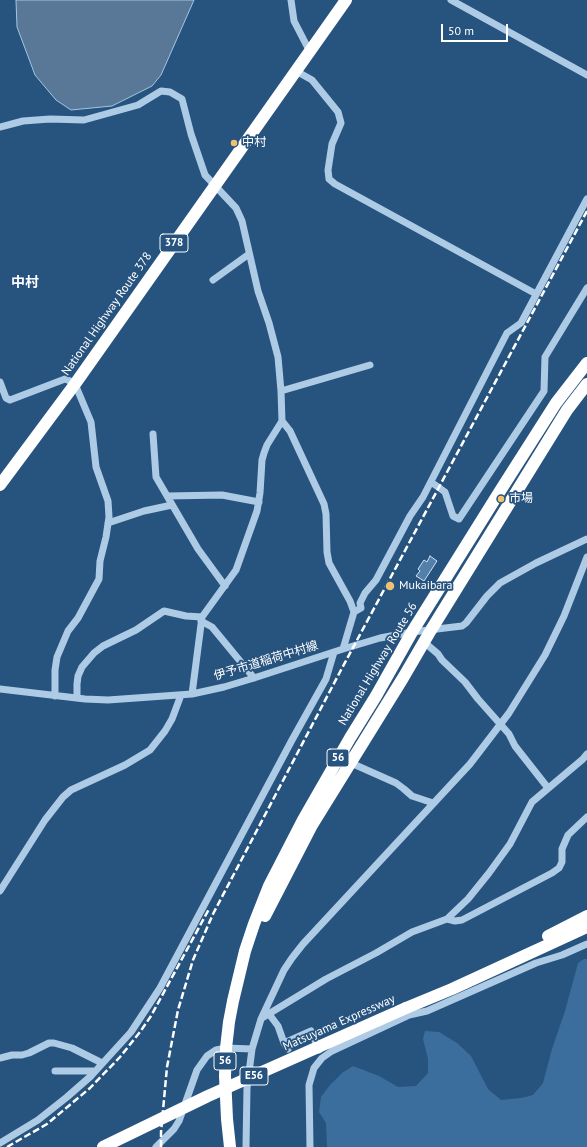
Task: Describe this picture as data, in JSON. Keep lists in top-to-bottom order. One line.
{"streets":{"highway":["378","National Highway Route 378","National Highway Route 56","56","Matsuyama Expressway","E56"],"street":["伊予市道稲荷中村線"]},"crossings":[["伊予市道稲荷中村線","National Highway Route 56"]],"districts":["中村"],"places":["中村","市場","Mukaibara"],"scale_bar":"50 m"}
